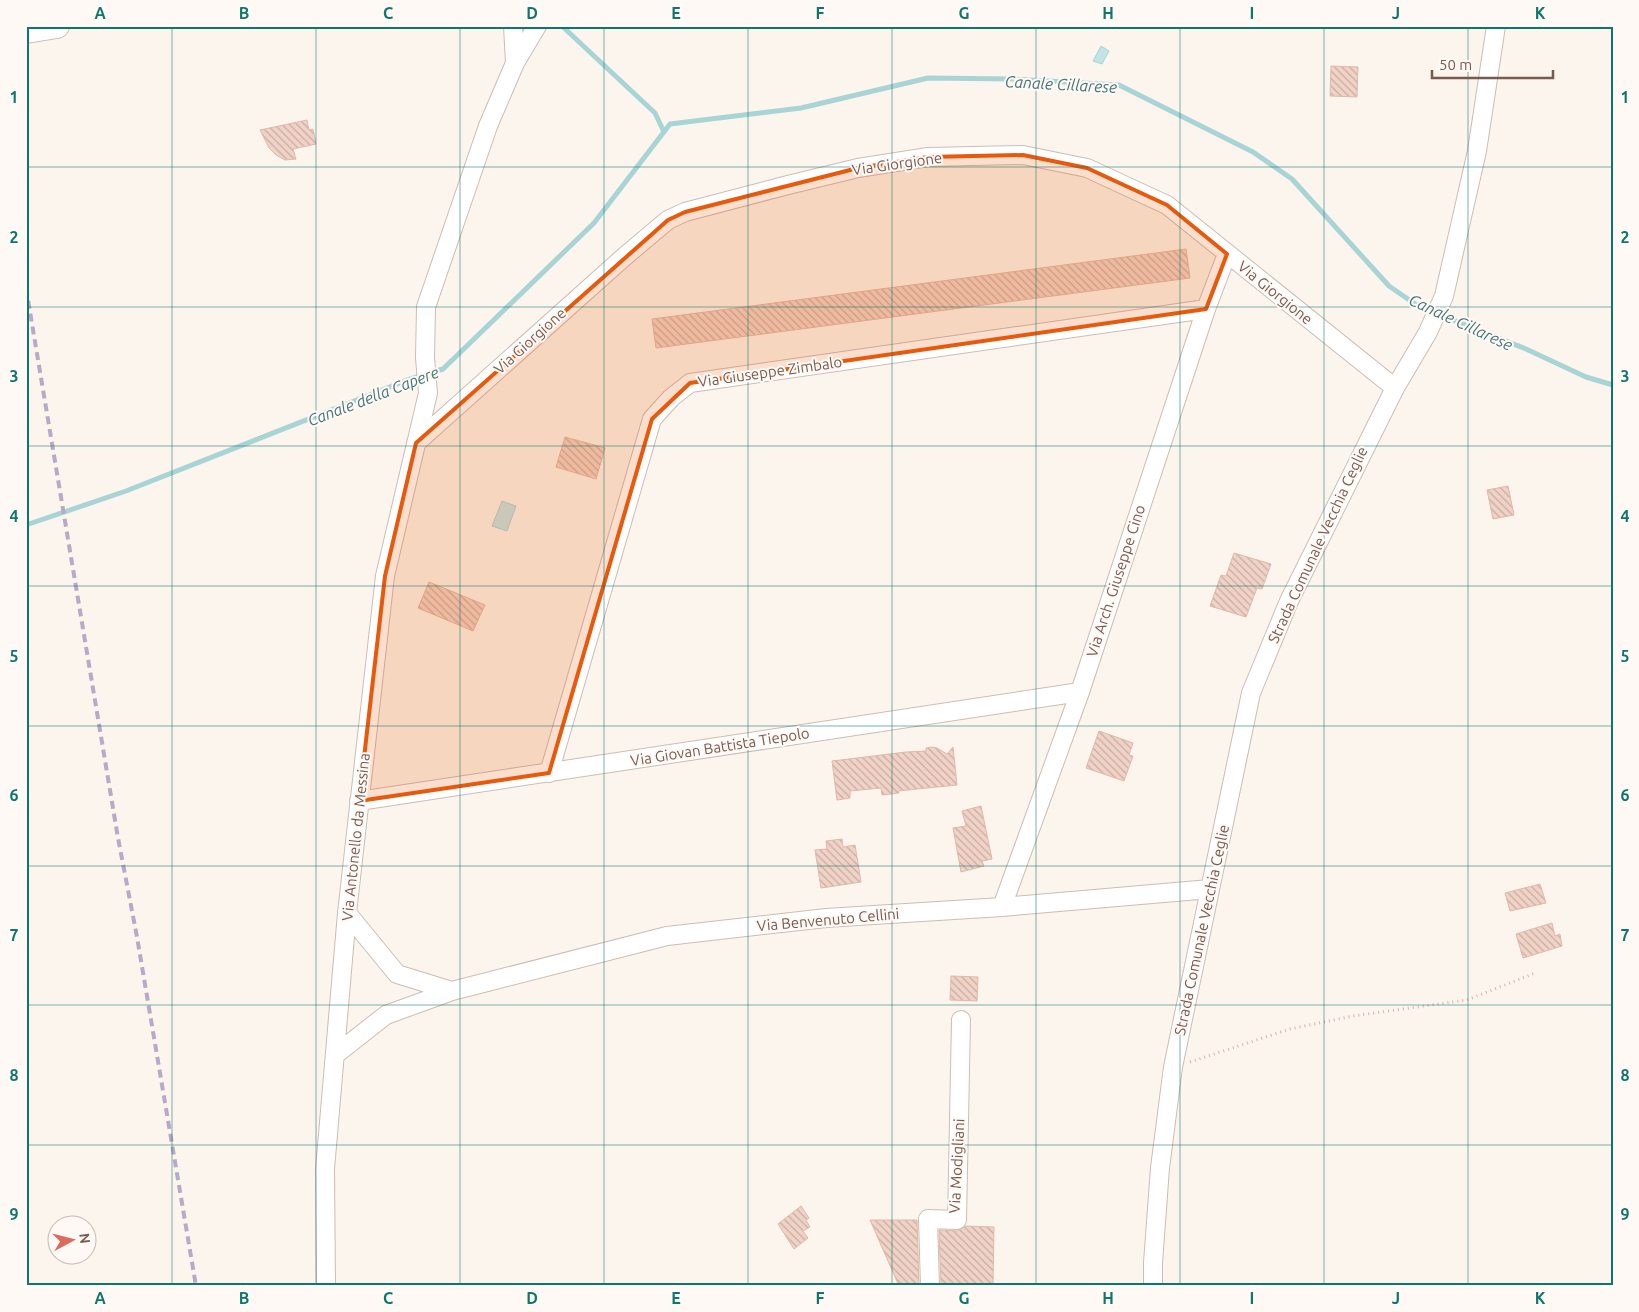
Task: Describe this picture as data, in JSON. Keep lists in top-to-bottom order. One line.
{"streets":{"street":["Via Giorgione","Via Giuseppe Zimbalo","Strada Comunale Vecchia Ceglie","Via Arch. Giuseppe Cino","Via Giovan Battista Tiepolo","Via Antonello da Messina","Via Benvenuto Cellini","Via Modigliani"]},"crossings":[["Via Giorgione","Strada Comunale Vecchia Ceglie"],["Via Giorgione","Via Arch. Giuseppe Cino"],["Via Giorgione","Via Antonello da Messina"],["Via Giuseppe Zimbalo","Via Arch. Giuseppe Cino"],["Via Giuseppe Zimbalo","Via Giovan Battista Tiepolo"],["Strada Comunale Vecchia Ceglie","Via Benvenuto Cellini"],["Via Arch. Giuseppe Cino","Via Giovan Battista Tiepolo"],["Via Arch. Giuseppe Cino","Via Benvenuto Cellini"],["Via Giovan Battista Tiepolo","Via Antonello da Messina"],["Via Antonello da Messina","Via Benvenuto Cellini"]],"water":["Canale Cillarese","Canale della Capere"],"scale_bar":"50 m","north":"right","grid":{"columns":["A","B","C","D","E","F","G","H","I","J","K"],"rows":["1","2","3","4","5","6","7","8","9"]}}
